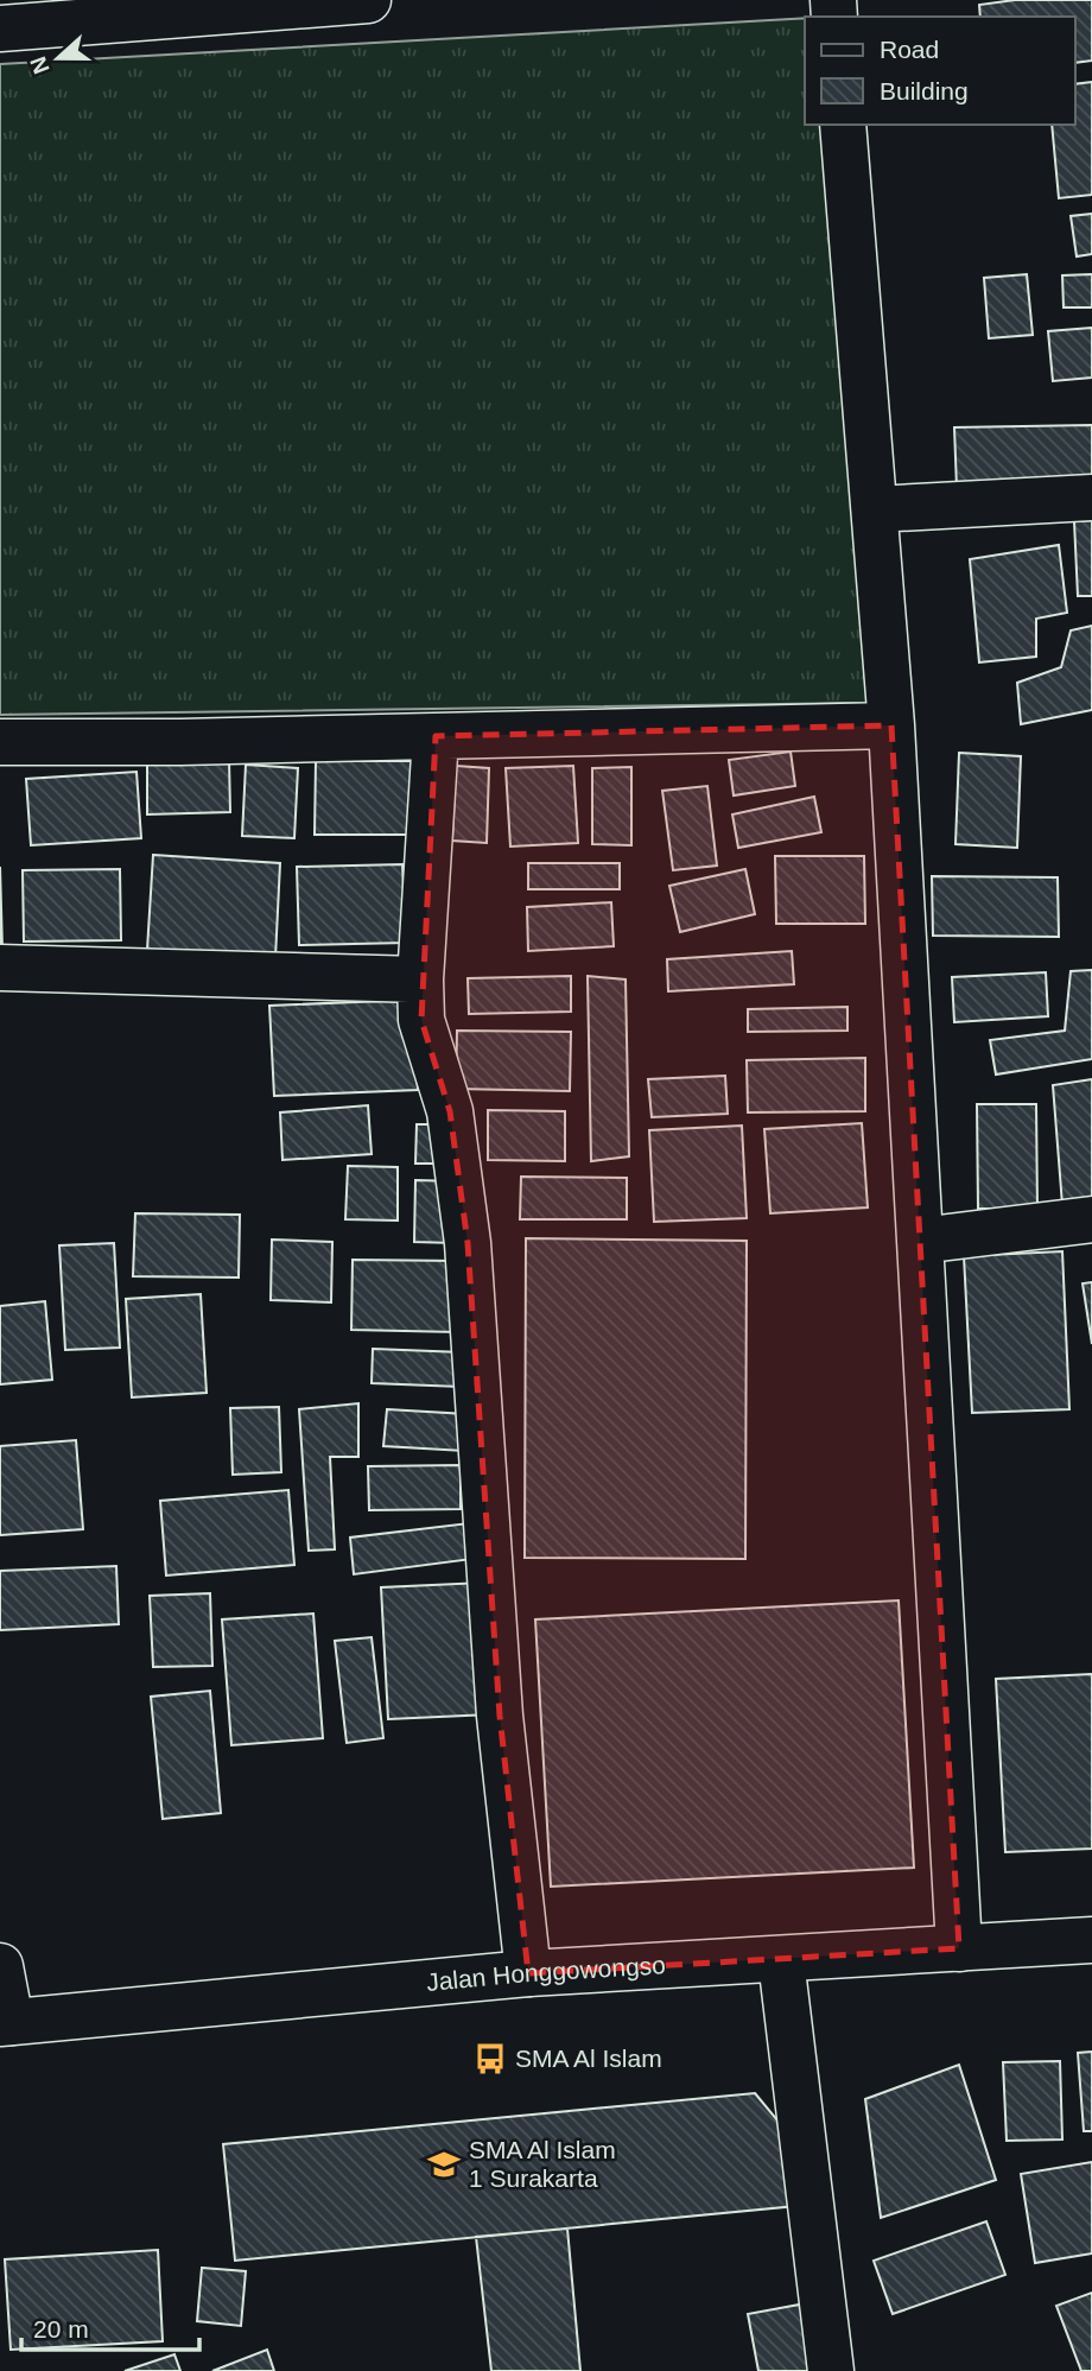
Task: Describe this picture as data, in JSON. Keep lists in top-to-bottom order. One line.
{"streets":{"street":["Jalan Honggowongso"]},"places":{"bus stop":["SMA Al Islam"],"school or university":["SMA Al Islam 1 Surakarta"]},"legend":["Road","Building"],"scale_bar":"20 m","north":"left"}
